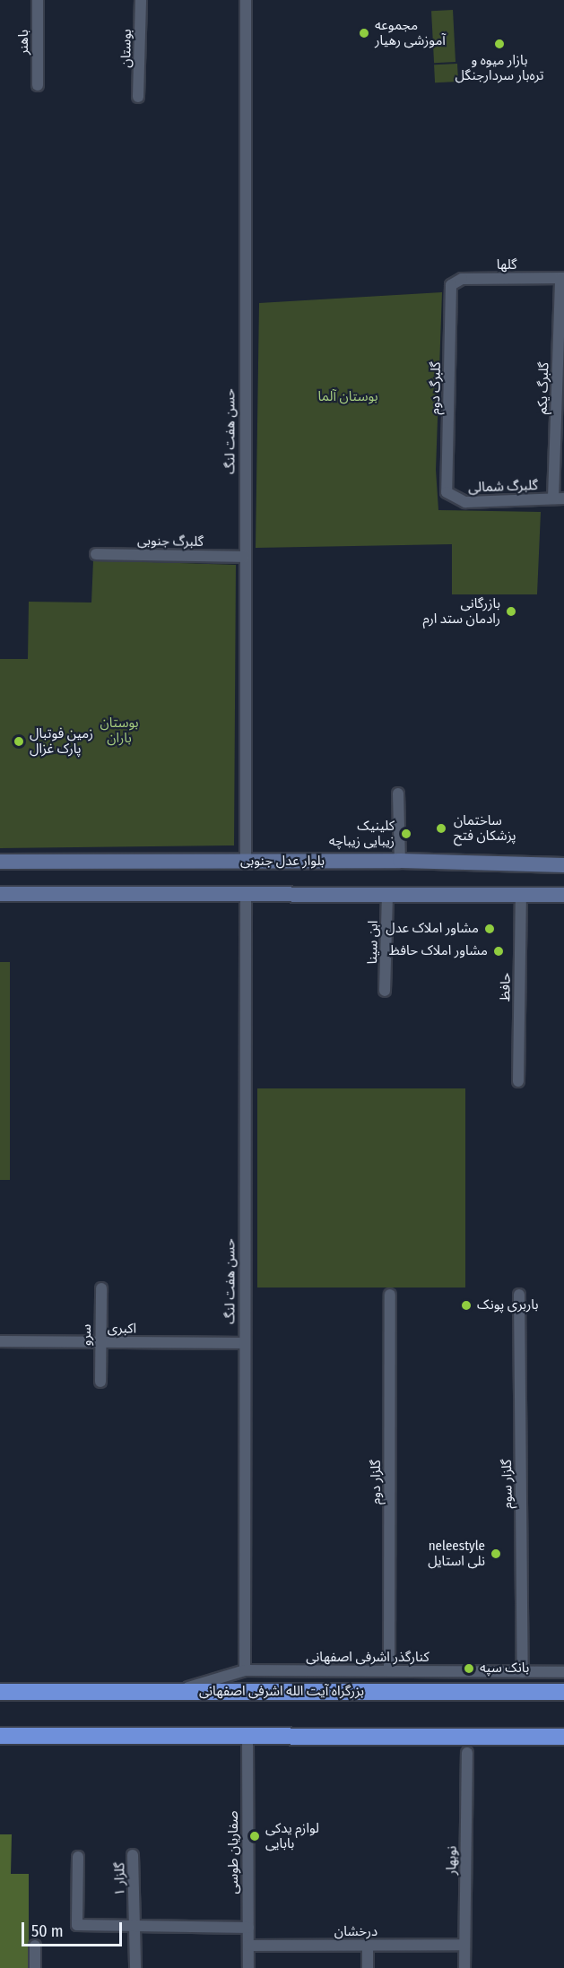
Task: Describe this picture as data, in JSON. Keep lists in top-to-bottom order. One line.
{"streets":{"highway":["بزرگراه آیت الله اشرفی اصفهانی"],"main road":["بلوار عدل جنوبی"],"street":["باهنر","بوستان","گلها","گلبرگ دوم","گلبرگ یکم","حسن هفت لنگ","گلبرگ شمالی","گلبرگ جنوبی","ابن سینا","حافظ","اکبری","سرو","گلزار دوم","گلزار سوم","کنارگذر اشرفی اصفهانی","صفاریان طوسی","نوبهار","گلزار ۱","درخشان"]},"crossings":[["گلها","گلبرگ دوم"],["گلها","گلبرگ یکم"],["گلبرگ دوم","گلبرگ شمالی"],["گلبرگ یکم","گلبرگ شمالی"],["حسن هفت لنگ","گلبرگ جنوبی"],["حسن هفت لنگ","بلوار عدل جنوبی"],["حسن هفت لنگ","اکبری"],["حسن هفت لنگ","کنارگذر اشرفی اصفهانی"],["اکبری","سرو"],["گلزار دوم","کنارگذر اشرفی اصفهانی"],["گلزار سوم","کنارگذر اشرفی اصفهانی"],["کنارگذر اشرفی اصفهانی","بزرگراه آیت الله اشرفی اصفهانی"],["صفاریان طوسی","درخشان"],["نوبهار","درخشان"]],"parks":["بوستان آلما","بوستان باران"],"places":["مجموعه آموزشی رهیار","بازار میوه و تره‌بار سردارجنگل","بازرگانی رادمان ستد ارم","زمین فوتبال پارک غزال","ساختمان پزشکان فتح","کلینیک زیبایی زیباچه","مشاور املاک عدل","مشاور املاک حافظ","باربری پونک","neleestyle نلی استایل","بانک سپه","لوازم یدکی بابایی"],"scale_bar":"50 m"}
